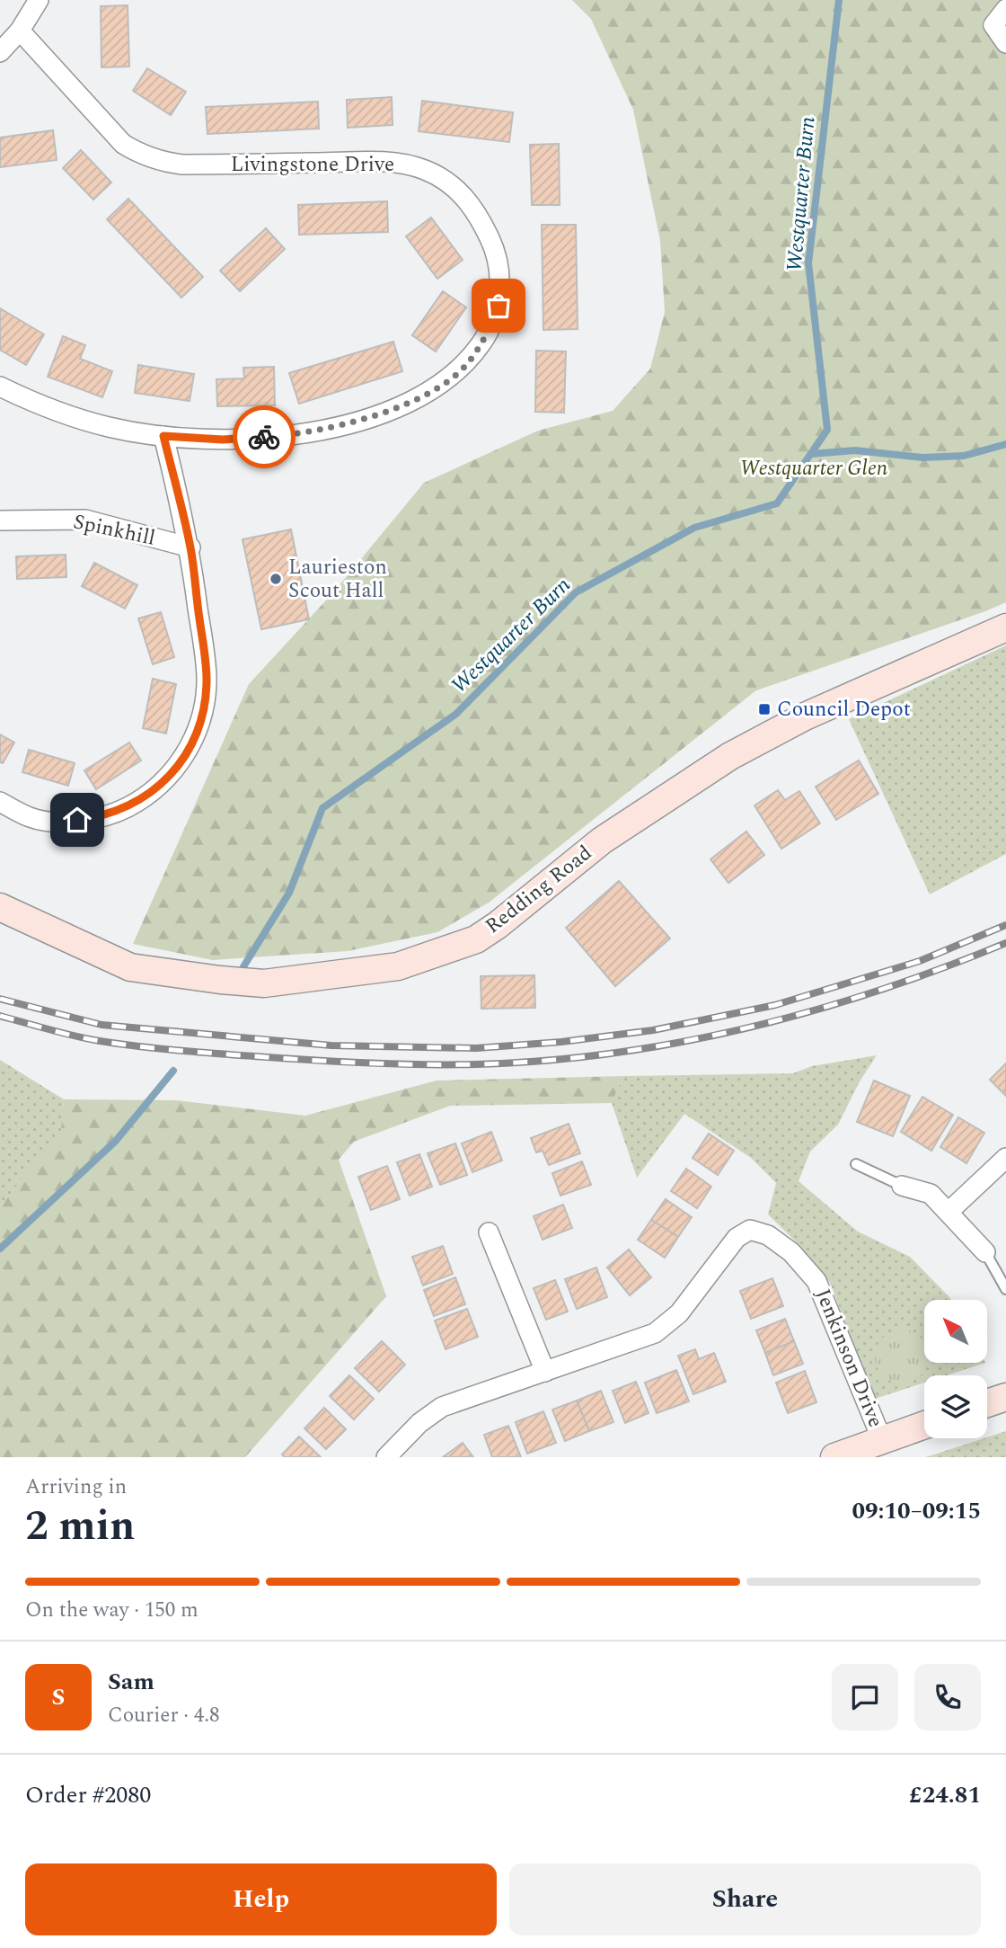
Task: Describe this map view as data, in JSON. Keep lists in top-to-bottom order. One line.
{"streets":{"main road":["Redding Road"],"street":["Livingstone Drive","Spinkhill","Jenkinson Drive"]},"crossings":[["Livingstone Drive","Spinkhill"]],"water":["Westquarter Burn"],"parks":["Westquarter Glen"],"places":{"other":["Laurieston Scout Hall"],"transit":["Council Depot"]},"north":"top left","page":{"heading":["2 min","Arriving in","09:10–09:15"],"panel":["Sam","Courier · 4.8","Order #2080","£24.81"],"bar":"On the way · 150 m","round":"S","buttons":["Help","Share"]}}
